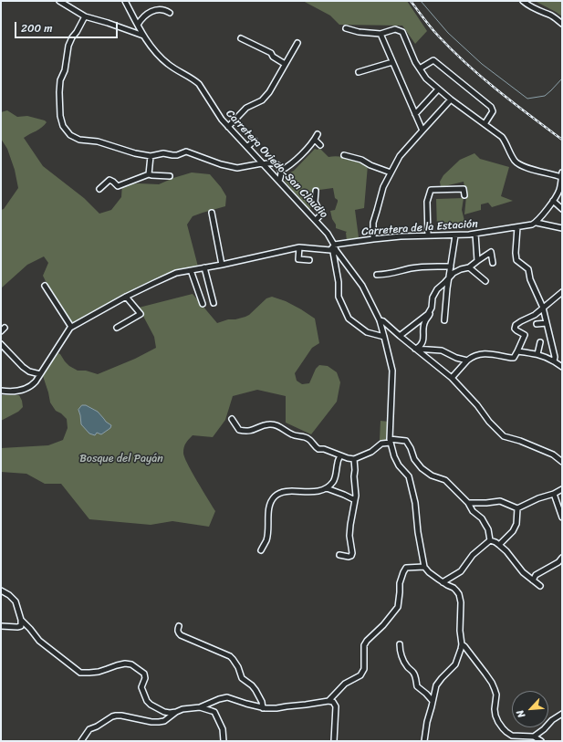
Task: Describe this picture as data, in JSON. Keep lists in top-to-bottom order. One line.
{"streets":{"street":["Carretera Oviedo-San Claudio","Carretera de la Estación"]},"crossings":[["Carretera Oviedo-San Claudio","Carretera de la Estación"]],"parks":["Bosque del Payán"],"scale_bar":"200 m","north":"bottom left"}
